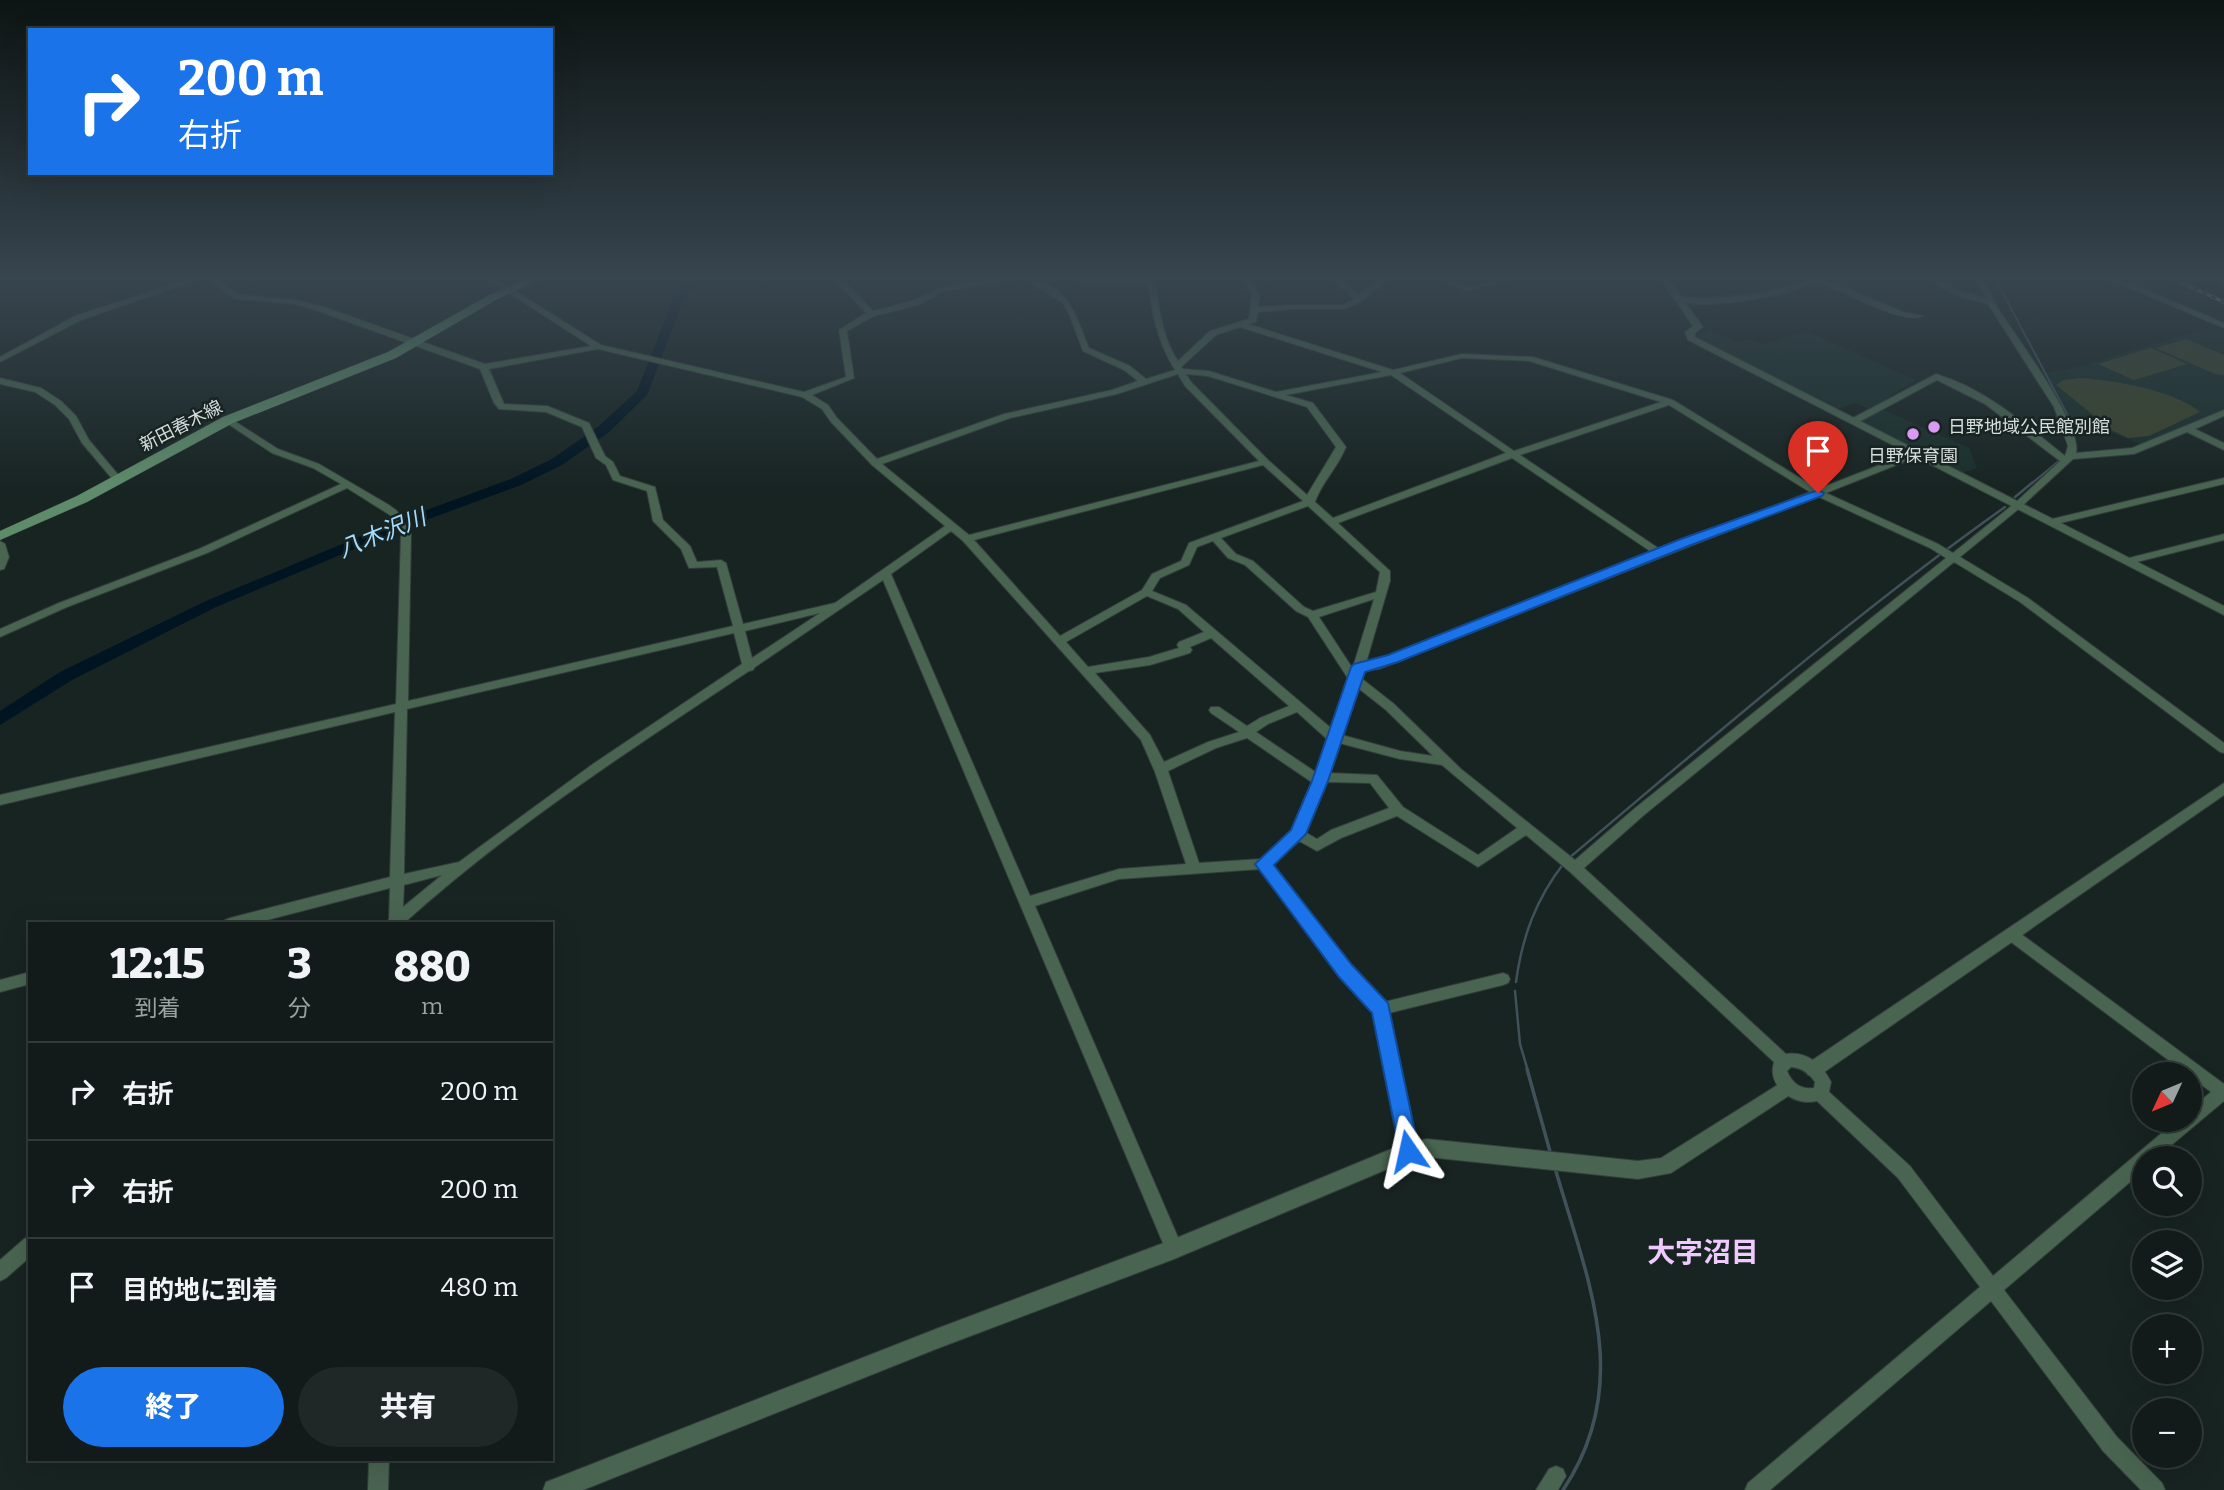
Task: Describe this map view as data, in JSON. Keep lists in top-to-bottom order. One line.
{"streets":{"main road":["新田春木線"]},"districts":["大字沼目"],"water":["八木沢川"],"places":["日野地域公民館別館","日野保育園"],"north":"bottom left","page":{"turn":["200 m","右折"],"eta":["12:15","到着","3","分","880","m"],"list":[{"name":"右折","value":"200 m"},{"name":"右折","value":"200 m"},{"name":"目的地に到着","value":"480 m"}],"map_buttons":["+","−"],"buttons":["終了","共有"]}}
